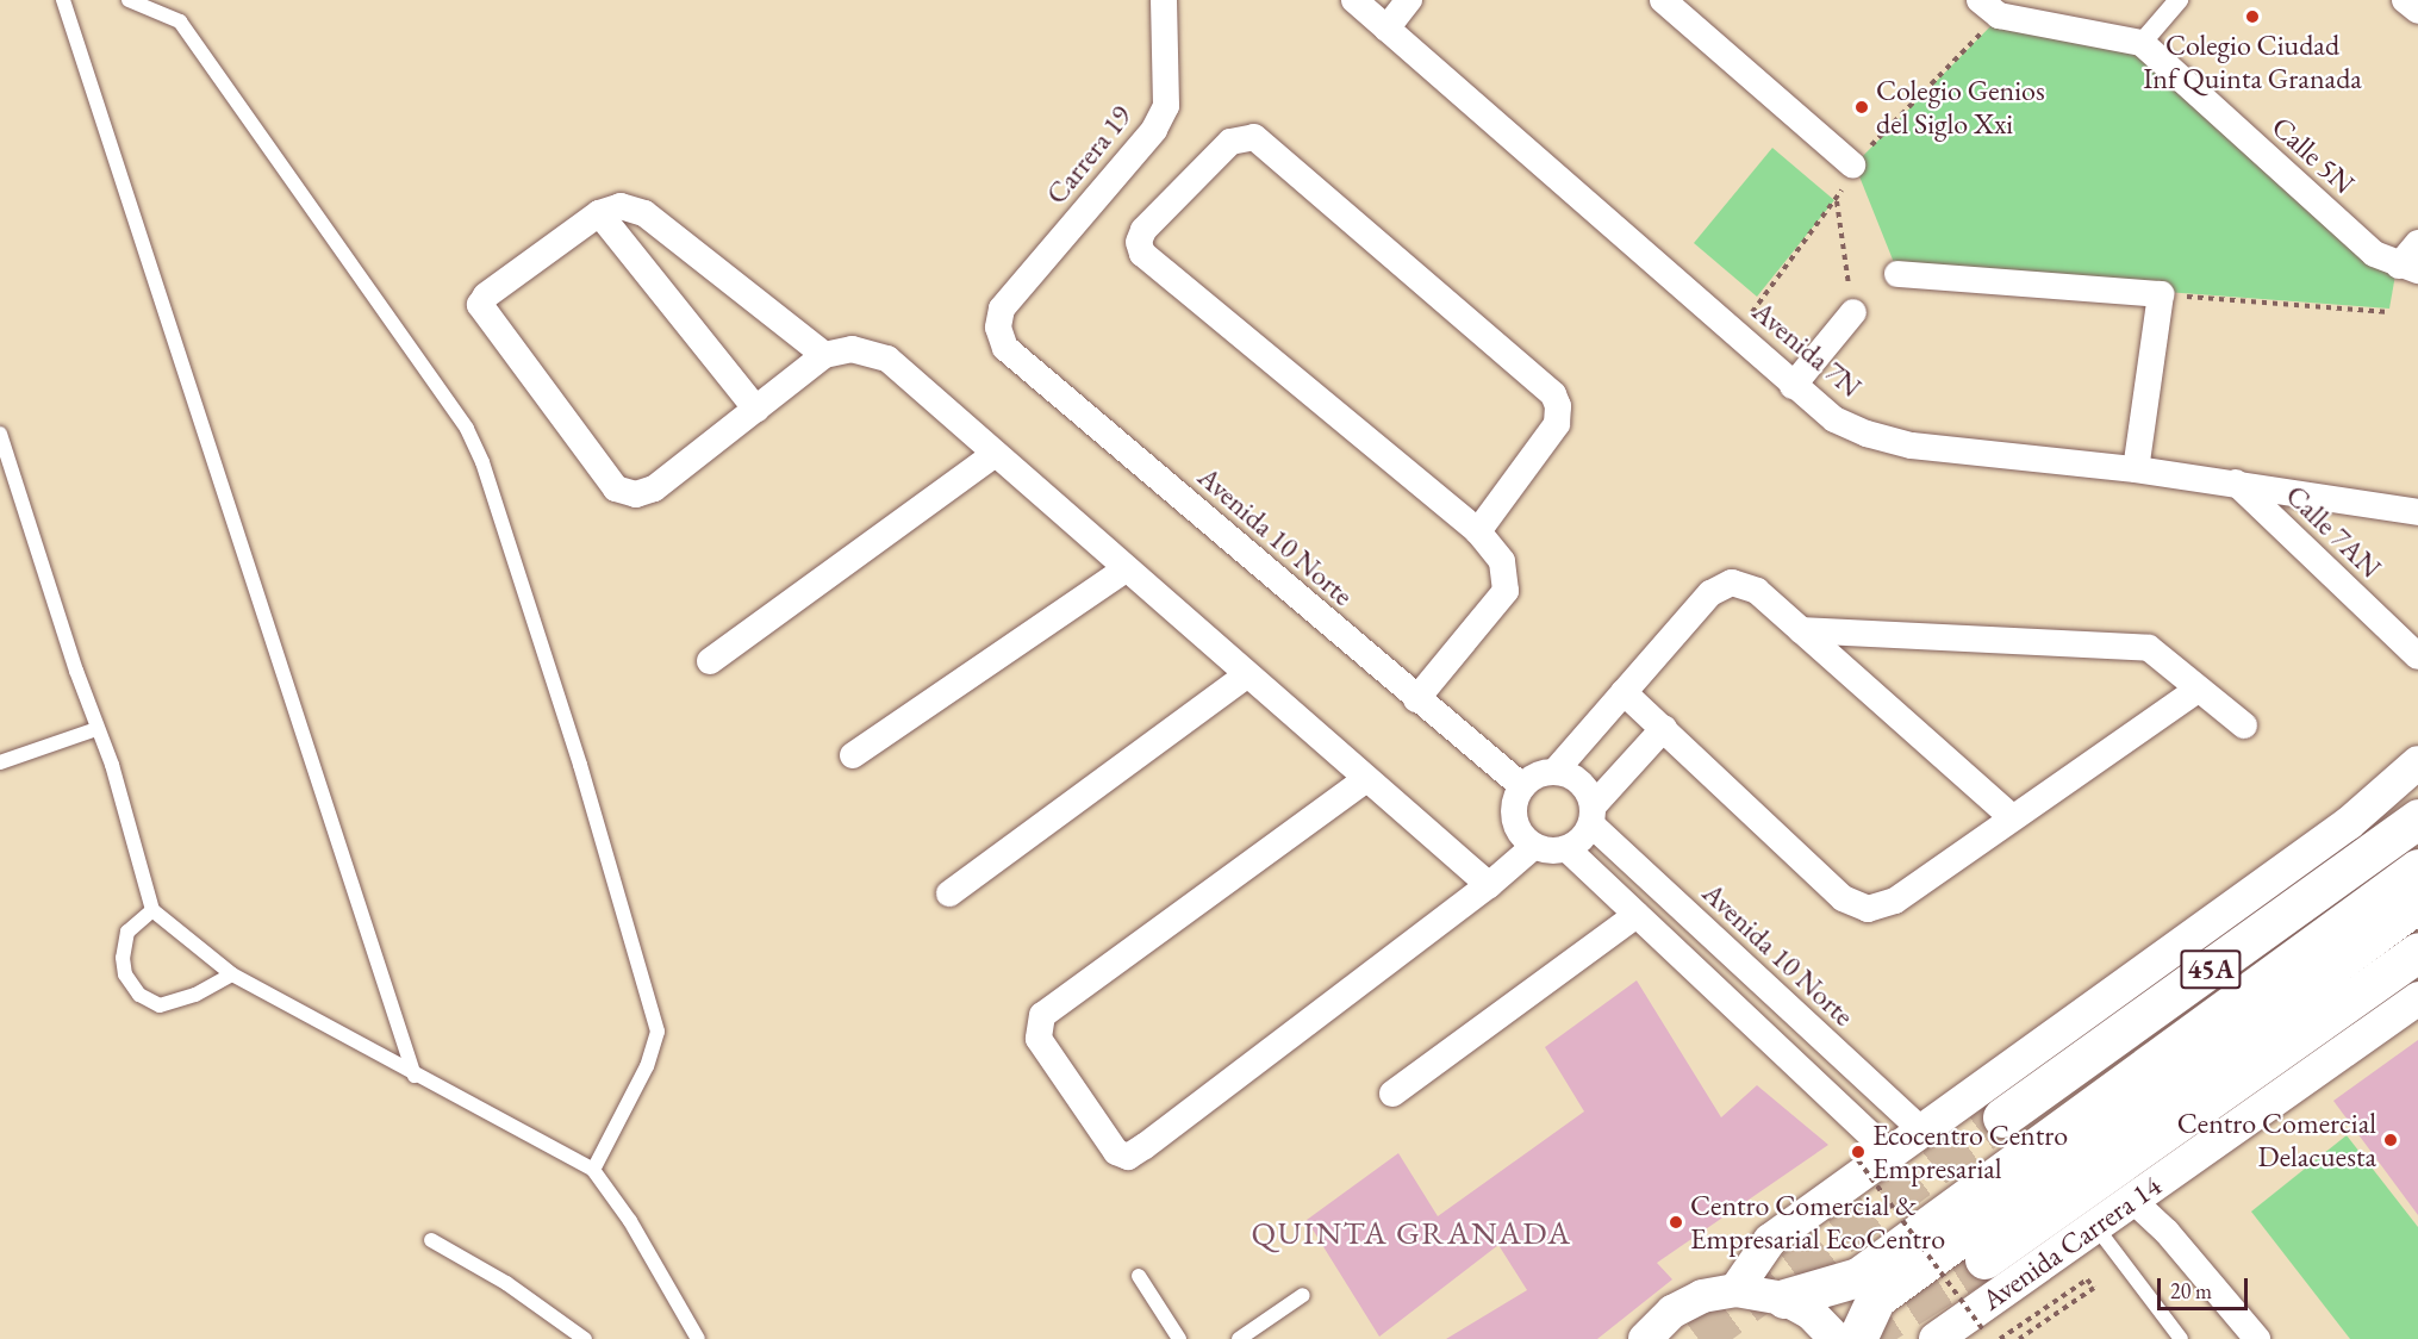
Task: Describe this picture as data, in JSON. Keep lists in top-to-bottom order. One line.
{"streets":{"highway":["45A"],"street":["Carrera 19","Calle 5N","Avenida 7N","Calle 7AN","Avenida 10 Norte","Avenida Carrera 14"]},"crossings":[["Carrera 19","Avenida 10 Norte"],["Avenida 7N","Calle 7AN"]],"districts":["QUINTA GRANADA"],"places":["Colegio Ciudad Inf Quinta Granada","Colegio Genios del Siglo Xxi","Centro Comercial Delacuesta","Ecocentro Centro Empresarial","Centro Comercial & Empresarial EcoCentro"],"scale_bar":"20 m"}
